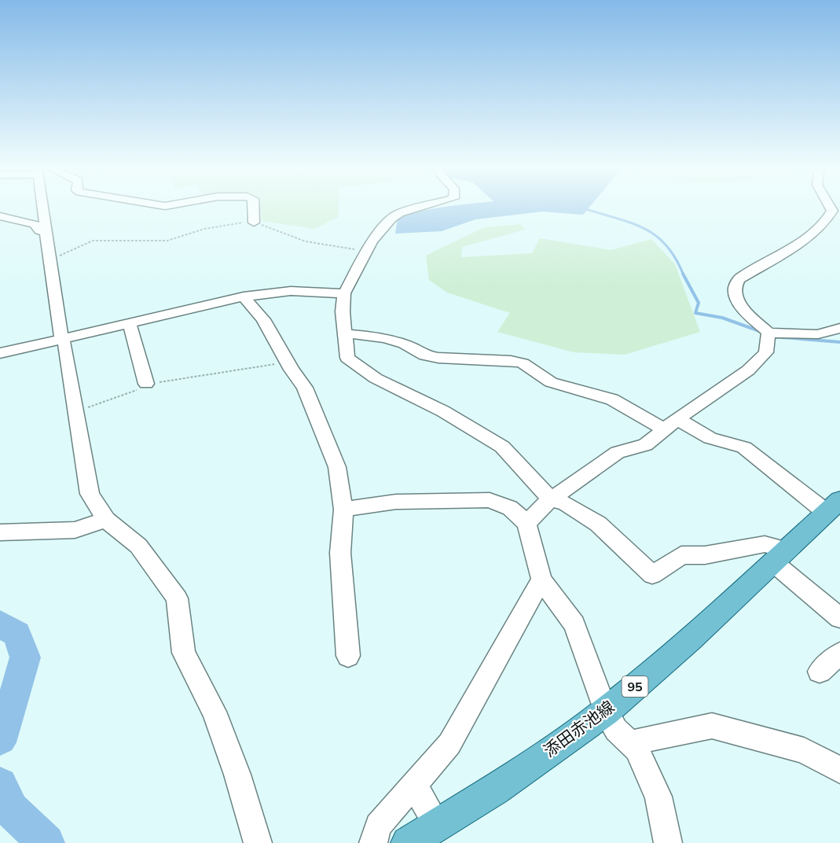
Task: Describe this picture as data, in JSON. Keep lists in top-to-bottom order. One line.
{"streets":{"main road":["95","添田赤池線"]}}
